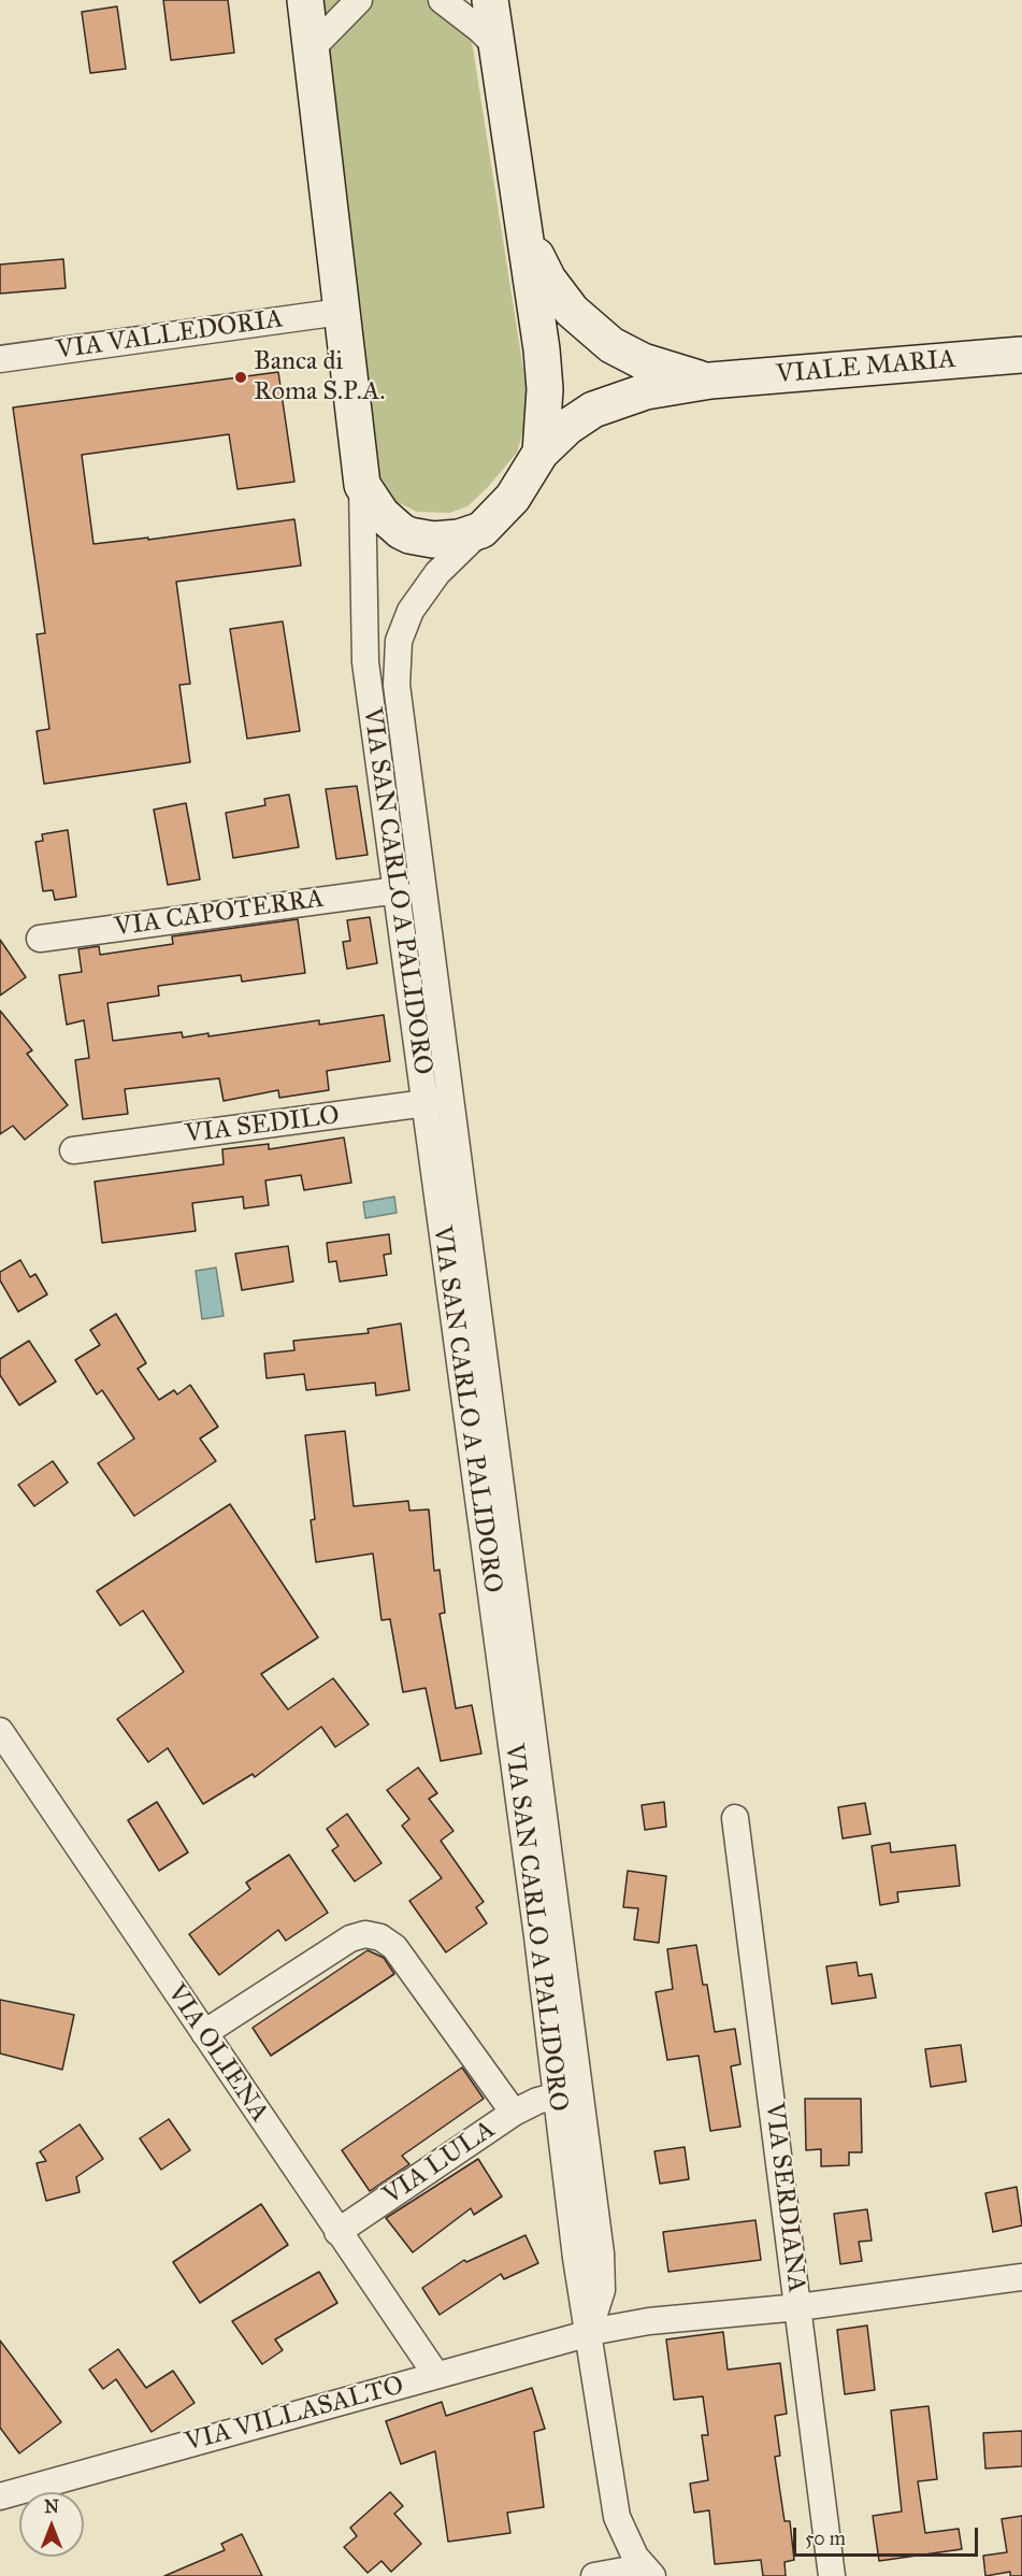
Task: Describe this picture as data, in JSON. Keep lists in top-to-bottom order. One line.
{"streets":{"street":["VIA VALLEDORIA","VIALE MARIA","VIA SAN CARLO A PALIDORO","VIA CAPOTERRA","VIA SEDILO","VIA OLIENA","VIA LULA","VIA SERDIANA","VIA VILLASALTO"]},"crossings":[["VIA VALLEDORIA","VIA SAN CARLO A PALIDORO"],["VIALE MARIA","VIA SAN CARLO A PALIDORO"],["VIA SAN CARLO A PALIDORO","VIA CAPOTERRA"],["VIA SAN CARLO A PALIDORO","VIA SEDILO"],["VIA SAN CARLO A PALIDORO","VIA VILLASALTO"],["VIA OLIENA","VIA LULA"],["VIA OLIENA","VIA VILLASALTO"],["VIA SERDIANA","VIA VILLASALTO"]],"places":["Banca di Roma S.P.A."],"scale_bar":"50 m","north":"top"}
